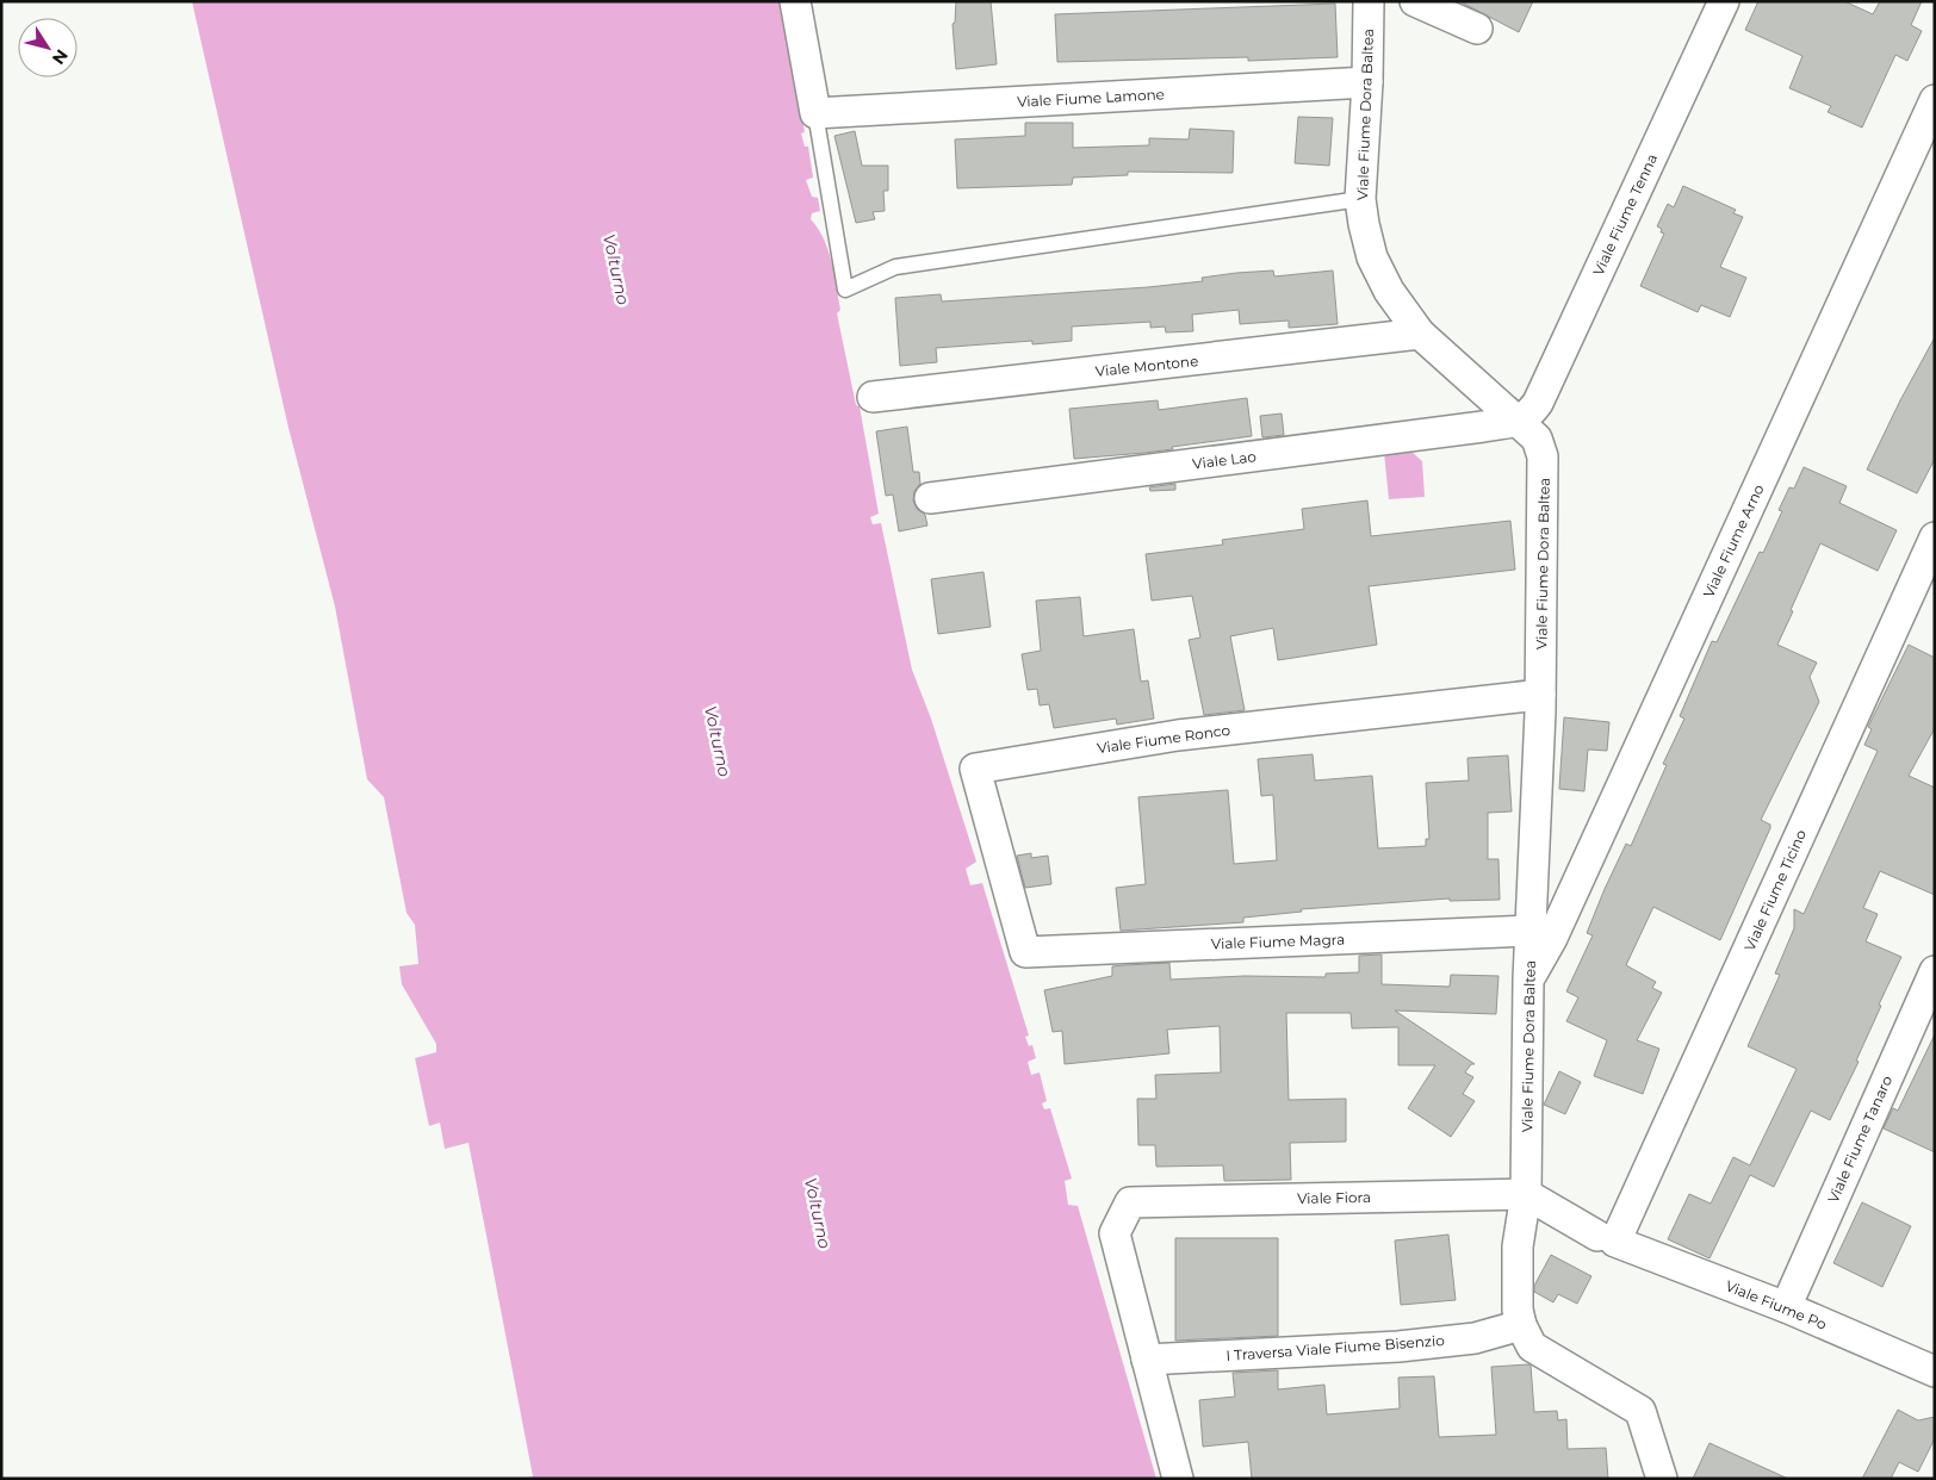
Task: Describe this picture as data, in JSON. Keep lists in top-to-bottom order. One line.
{"streets":{"street":["Viale Fiume Lamone","Viale Fiume Dora Baltea","Viale Fiume Tenna","Viale Montone","Viale Lao","Viale Fiume Arno","Viale Fiume Ronco","Viale Fiume Ticino","Viale Fiume Magra","Viale Fiume Tanaro","Viale Fiora","Viale Fiume Po","I Traversa Viale Fiume Bisenzio"]},"crossings":[["Viale Fiume Lamone","Viale Fiume Dora Baltea"],["Viale Fiume Dora Baltea","Viale Fiume Tenna"],["Viale Fiume Dora Baltea","Viale Montone"],["Viale Fiume Dora Baltea","Viale Lao"],["Viale Fiume Dora Baltea","Viale Fiume Arno"],["Viale Fiume Dora Baltea","Viale Fiume Ronco"],["Viale Fiume Dora Baltea","Viale Fiume Magra"],["Viale Fiume Dora Baltea","Viale Fiora"],["Viale Fiume Dora Baltea","Viale Fiume Po"],["Viale Fiume Dora Baltea","I Traversa Viale Fiume Bisenzio"],["Viale Fiume Tenna","Viale Lao"],["Viale Fiume Ronco","Viale Fiume Magra"],["Viale Fiume Ticino","Viale Fiume Po"],["Viale Fiume Tanaro","Viale Fiume Po"],["Viale Fiora","Viale Fiume Po"],["Viale Fiora","I Traversa Viale Fiume Bisenzio"]],"water":["Volturno"],"north":"bottom right"}
